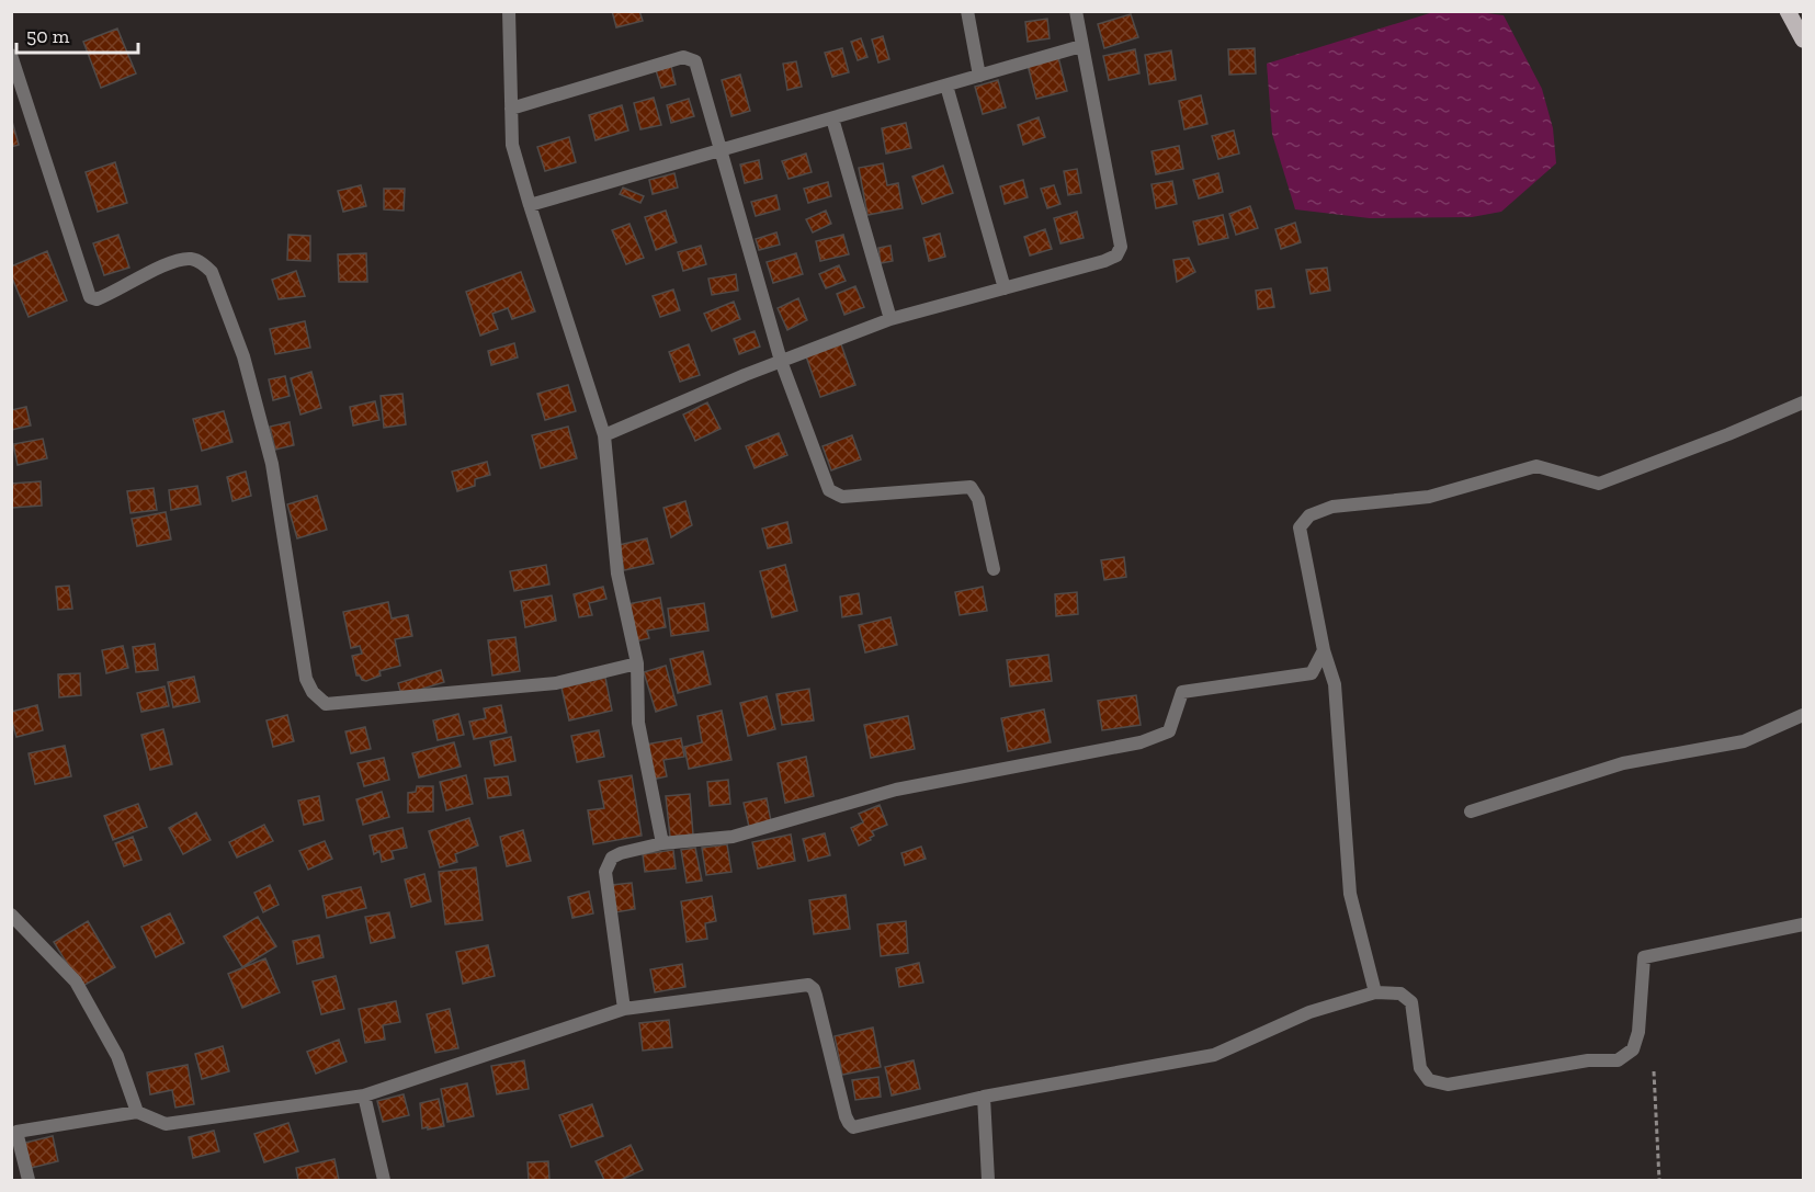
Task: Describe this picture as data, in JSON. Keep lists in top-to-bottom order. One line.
{"scale_bar":"50 m"}
